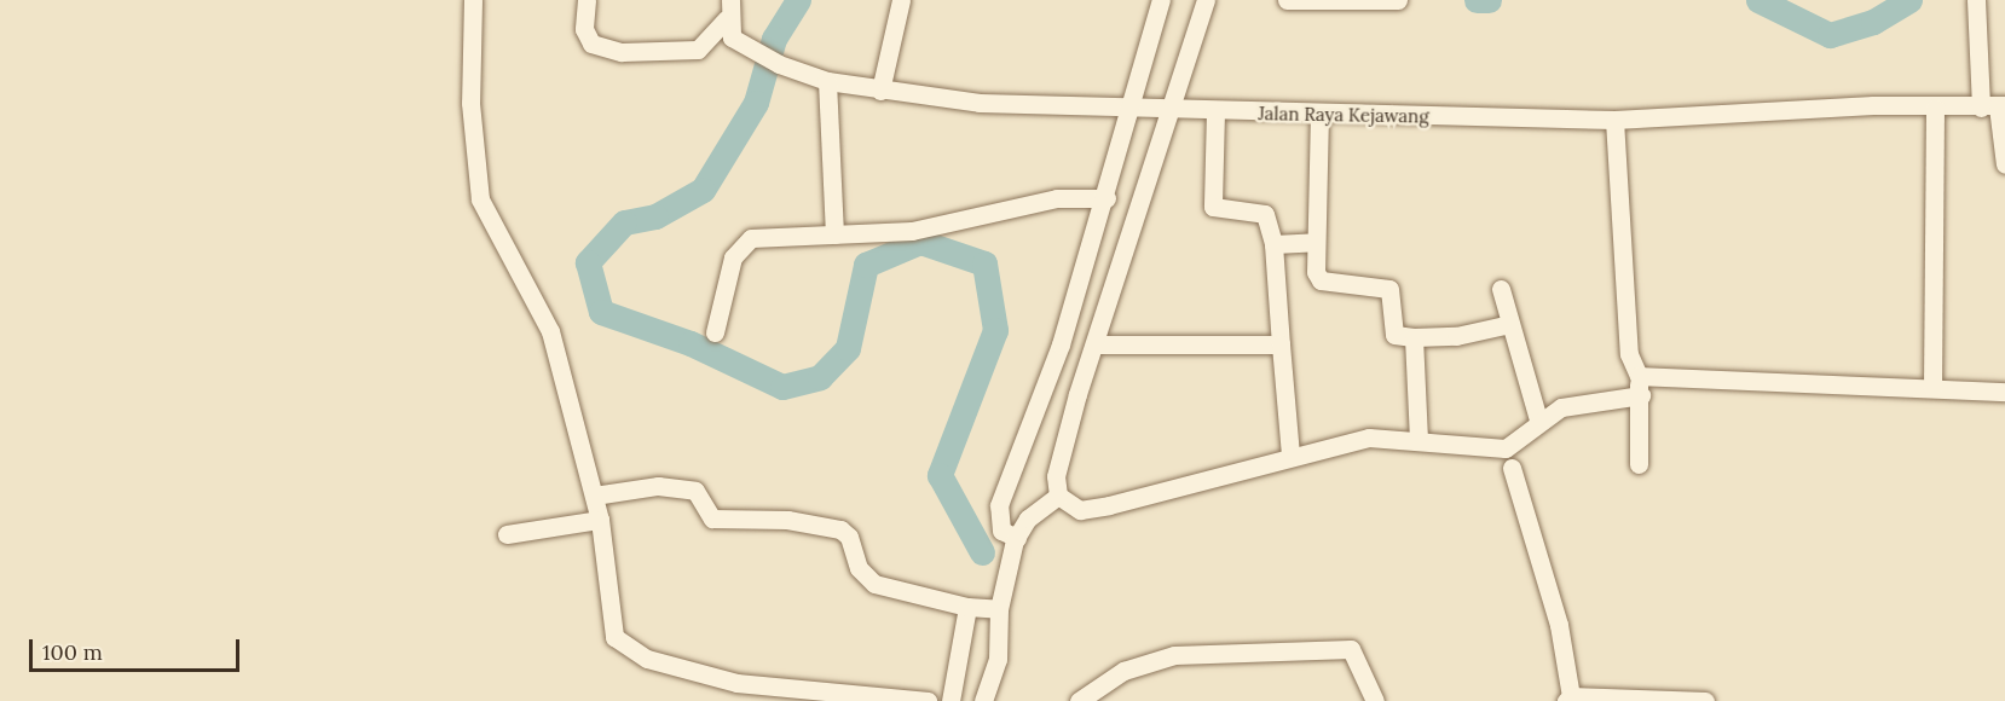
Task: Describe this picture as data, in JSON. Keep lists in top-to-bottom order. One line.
{"streets":{"street":["Jalan Raya Kejawang"]},"scale_bar":"100 m"}
